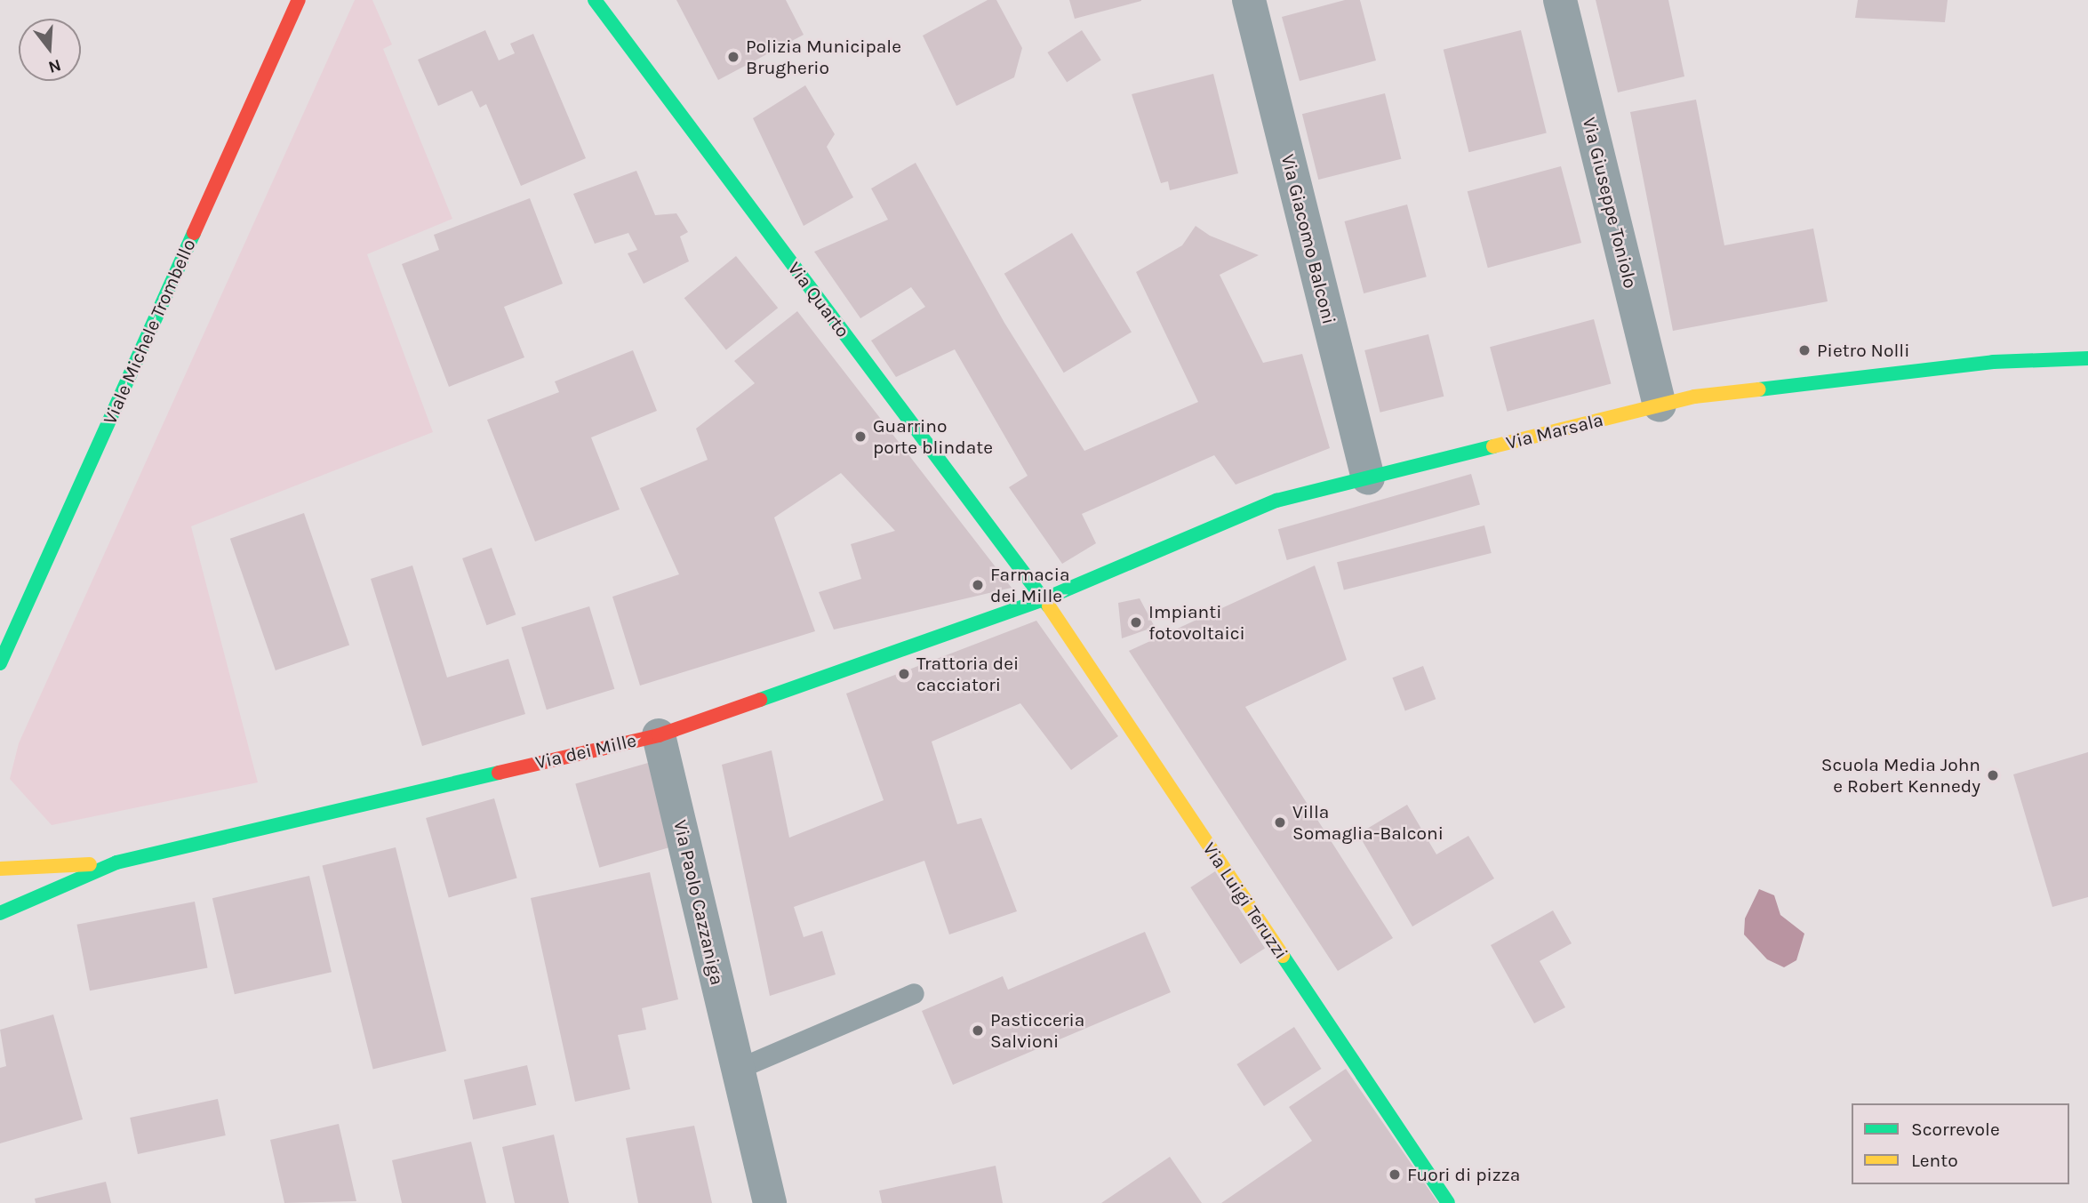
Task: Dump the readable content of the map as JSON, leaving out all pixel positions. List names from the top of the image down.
{
  "streets": {
    "main road": [
      "Via Quarto",
      "Viale Michele Trombello",
      "Via Marsala",
      "Via dei Mille",
      "Via Luigi Teruzzi"
    ],
    "street": ["Via Giuseppe Toniolo", "Via Giacomo Balconi", "Via Paolo Cazzaniga"]
  },
  "crossings": [
    ["Via Giuseppe Toniolo", "Via Marsala"],
    ["Via Giacomo Balconi", "Via Marsala"],
    ["Via Quarto", "Via Marsala"],
    ["Via Quarto", "Via dei Mille"],
    ["Via Quarto", "Via Luigi Teruzzi"],
    ["Via Marsala", "Via dei Mille"],
    ["Via Marsala", "Via Luigi Teruzzi"],
    ["Via dei Mille", "Via Luigi Teruzzi"],
    ["Via dei Mille", "Via Paolo Cazzaniga"]
  ],
  "places": [
    "Polizia Municipale Brugherio",
    "Pietro Nolli",
    "Guarrino porte blindate",
    "Farmacia dei Mille",
    "Impianti fotovoltaici",
    "Trattoria dei cacciatori",
    "Scuola Media John e Robert Kennedy",
    "Villa Somaglia-Balconi",
    "Pasticceria Salvioni",
    "Fuori di pizza"
  ],
  "legend": ["Scorrevole", "Lento"],
  "north": "bottom"
}
